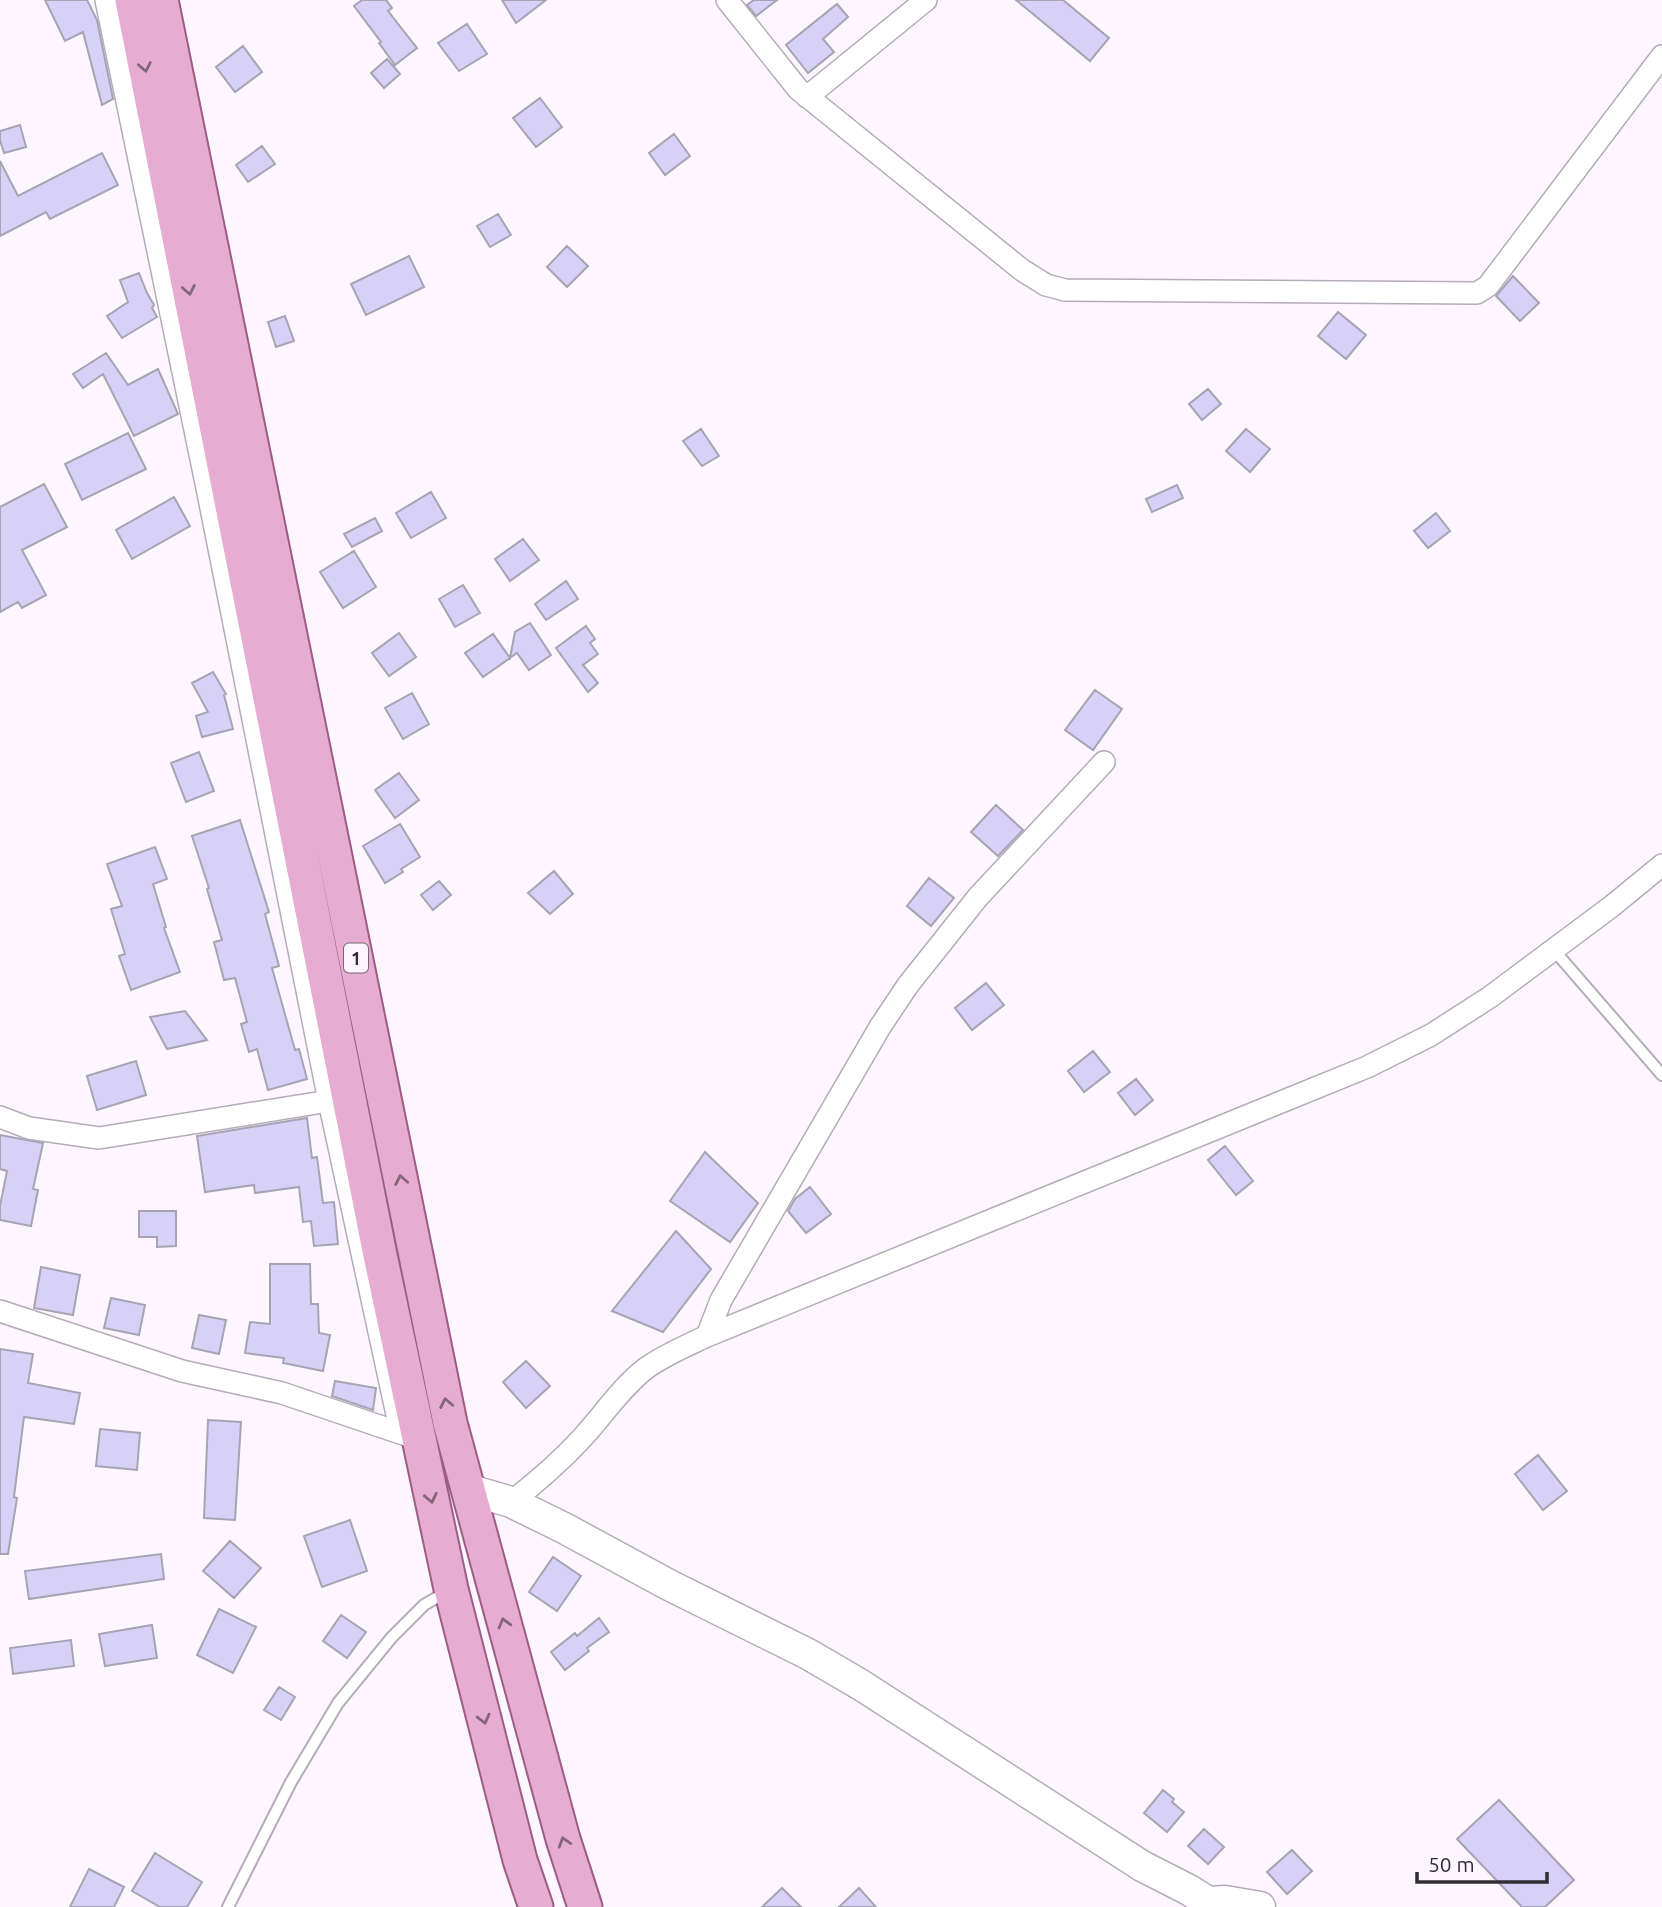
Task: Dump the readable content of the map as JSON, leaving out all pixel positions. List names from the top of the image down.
{
  "streets": {
    "main road": ["1"]
  },
  "scale_bar": "50 m"
}
